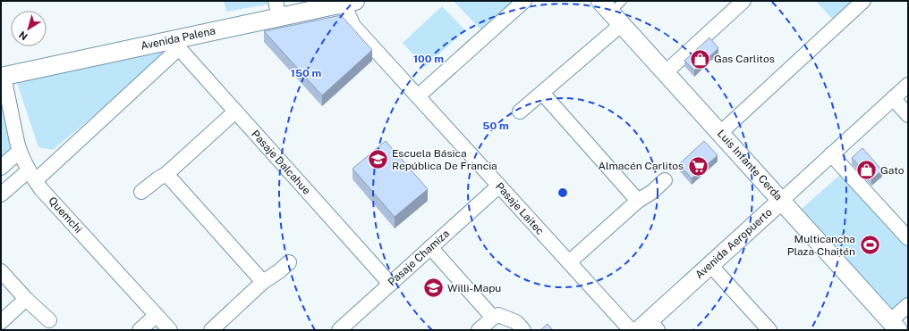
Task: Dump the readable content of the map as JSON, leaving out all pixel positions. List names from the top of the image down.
{
  "streets": {
    "street": [
      "Avenida Palena",
      "Pasaje Dalcahue",
      "Luis Infante Cerda",
      "Pasaje Laitec",
      "Quemchi",
      "Avenida Aeropuerto",
      "Pasaje Chamiza"
    ]
  },
  "crossings": [
    ["Avenida Palena", "Pasaje Dalcahue"],
    ["Avenida Palena", "Pasaje Laitec"],
    ["Avenida Palena", "Quemchi"],
    ["Pasaje Dalcahue", "Pasaje Chamiza"],
    ["Luis Infante Cerda", "Avenida Aeropuerto"],
    ["Pasaje Laitec", "Pasaje Chamiza"]
  ],
  "places": {
    "shop": ["Gas Carlitos", "Gato"],
    "school or university": ["Escuela Básica República De Francia", "Willi-Mapu"],
    "supermarket": ["Almacén Carlitos"],
    "sports": ["Multicancha Plaza Chaitén"]
  },
  "north": "bottom left",
  "rings": ["100 m", "150 m", "50 m"]
}
